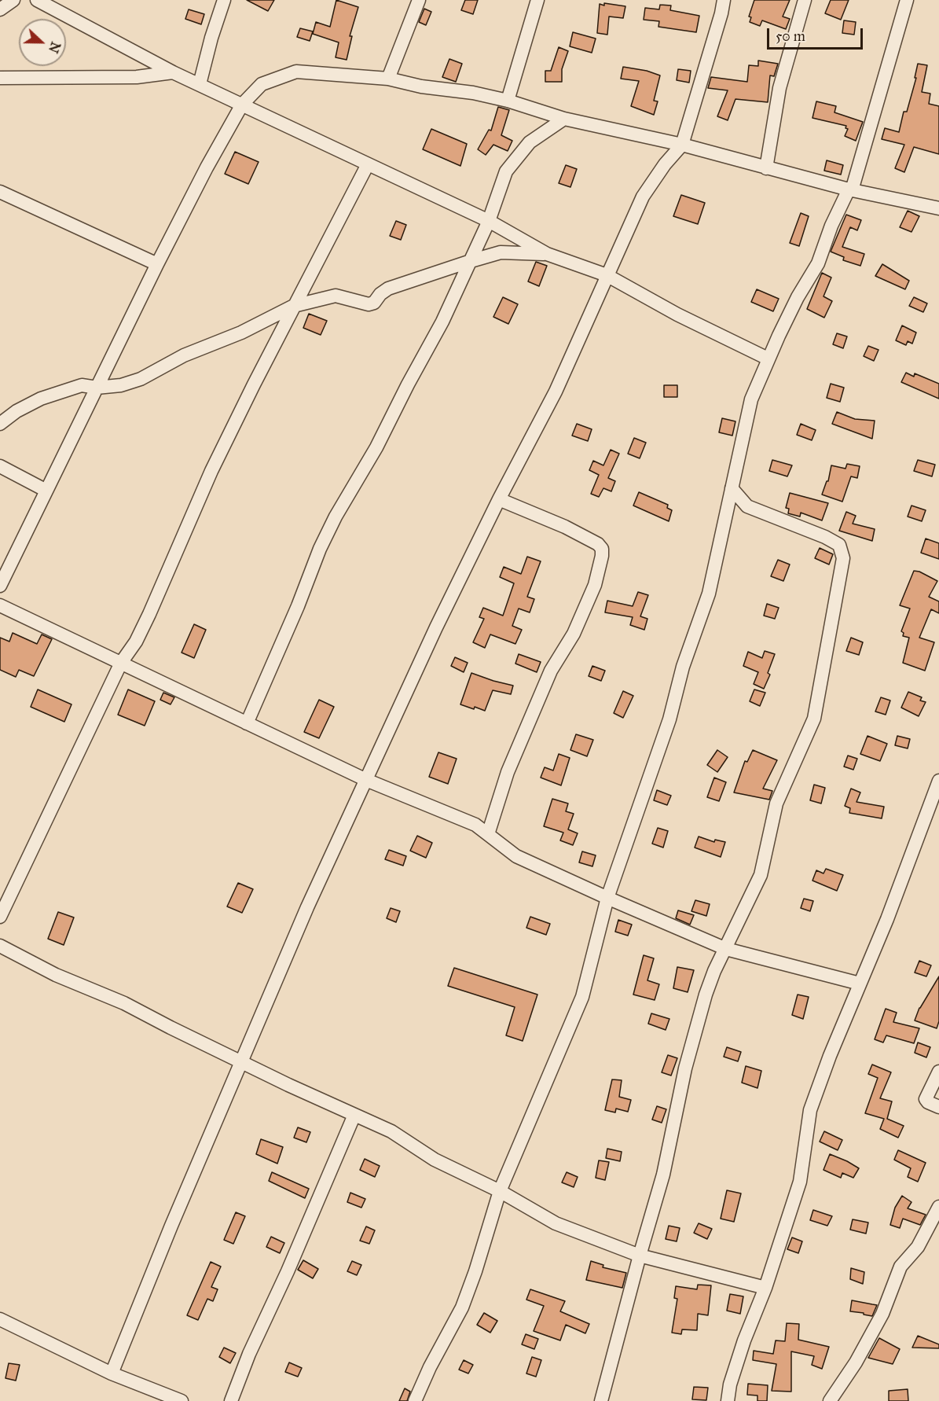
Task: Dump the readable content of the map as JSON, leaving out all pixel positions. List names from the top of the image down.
{
  "scale_bar": "50 m",
  "north": "right"
}
